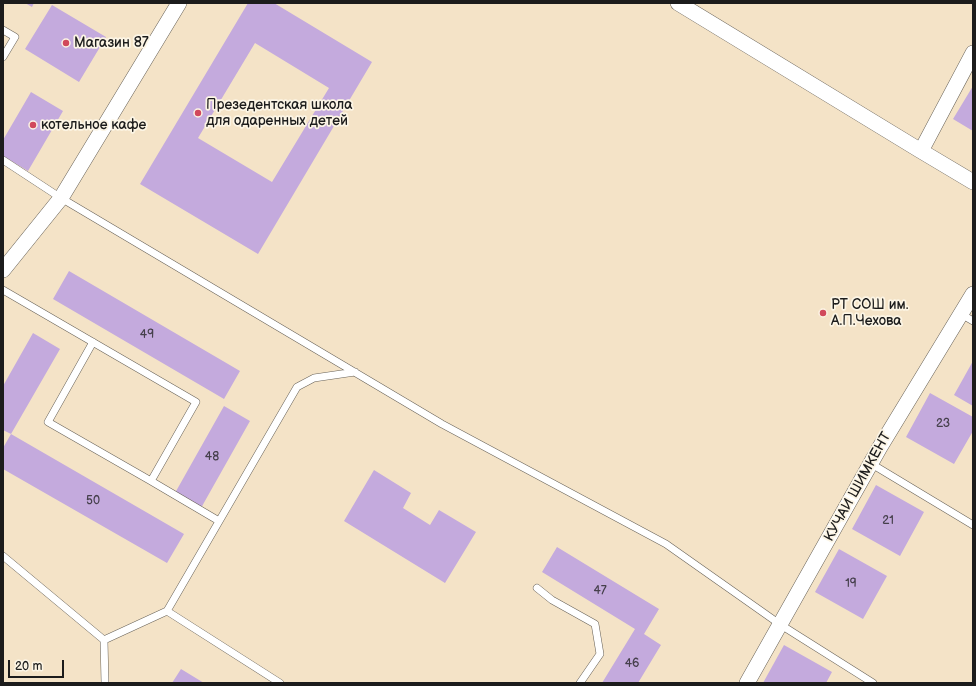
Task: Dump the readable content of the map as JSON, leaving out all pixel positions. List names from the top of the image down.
{
  "streets": {
    "street": ["КУЧАИ ШИМКЕНТ"]
  },
  "places": [
    "Магазин 87",
    "Презедентская школа для одаренных детей",
    "котельное кафе",
    "РТ СОШ им. А.П.Чехова"
  ],
  "house_numbers": [
    "49",
    "23",
    "48",
    "50",
    "21",
    "19",
    "47",
    "46"
  ],
  "scale_bar": "20 m"
}
